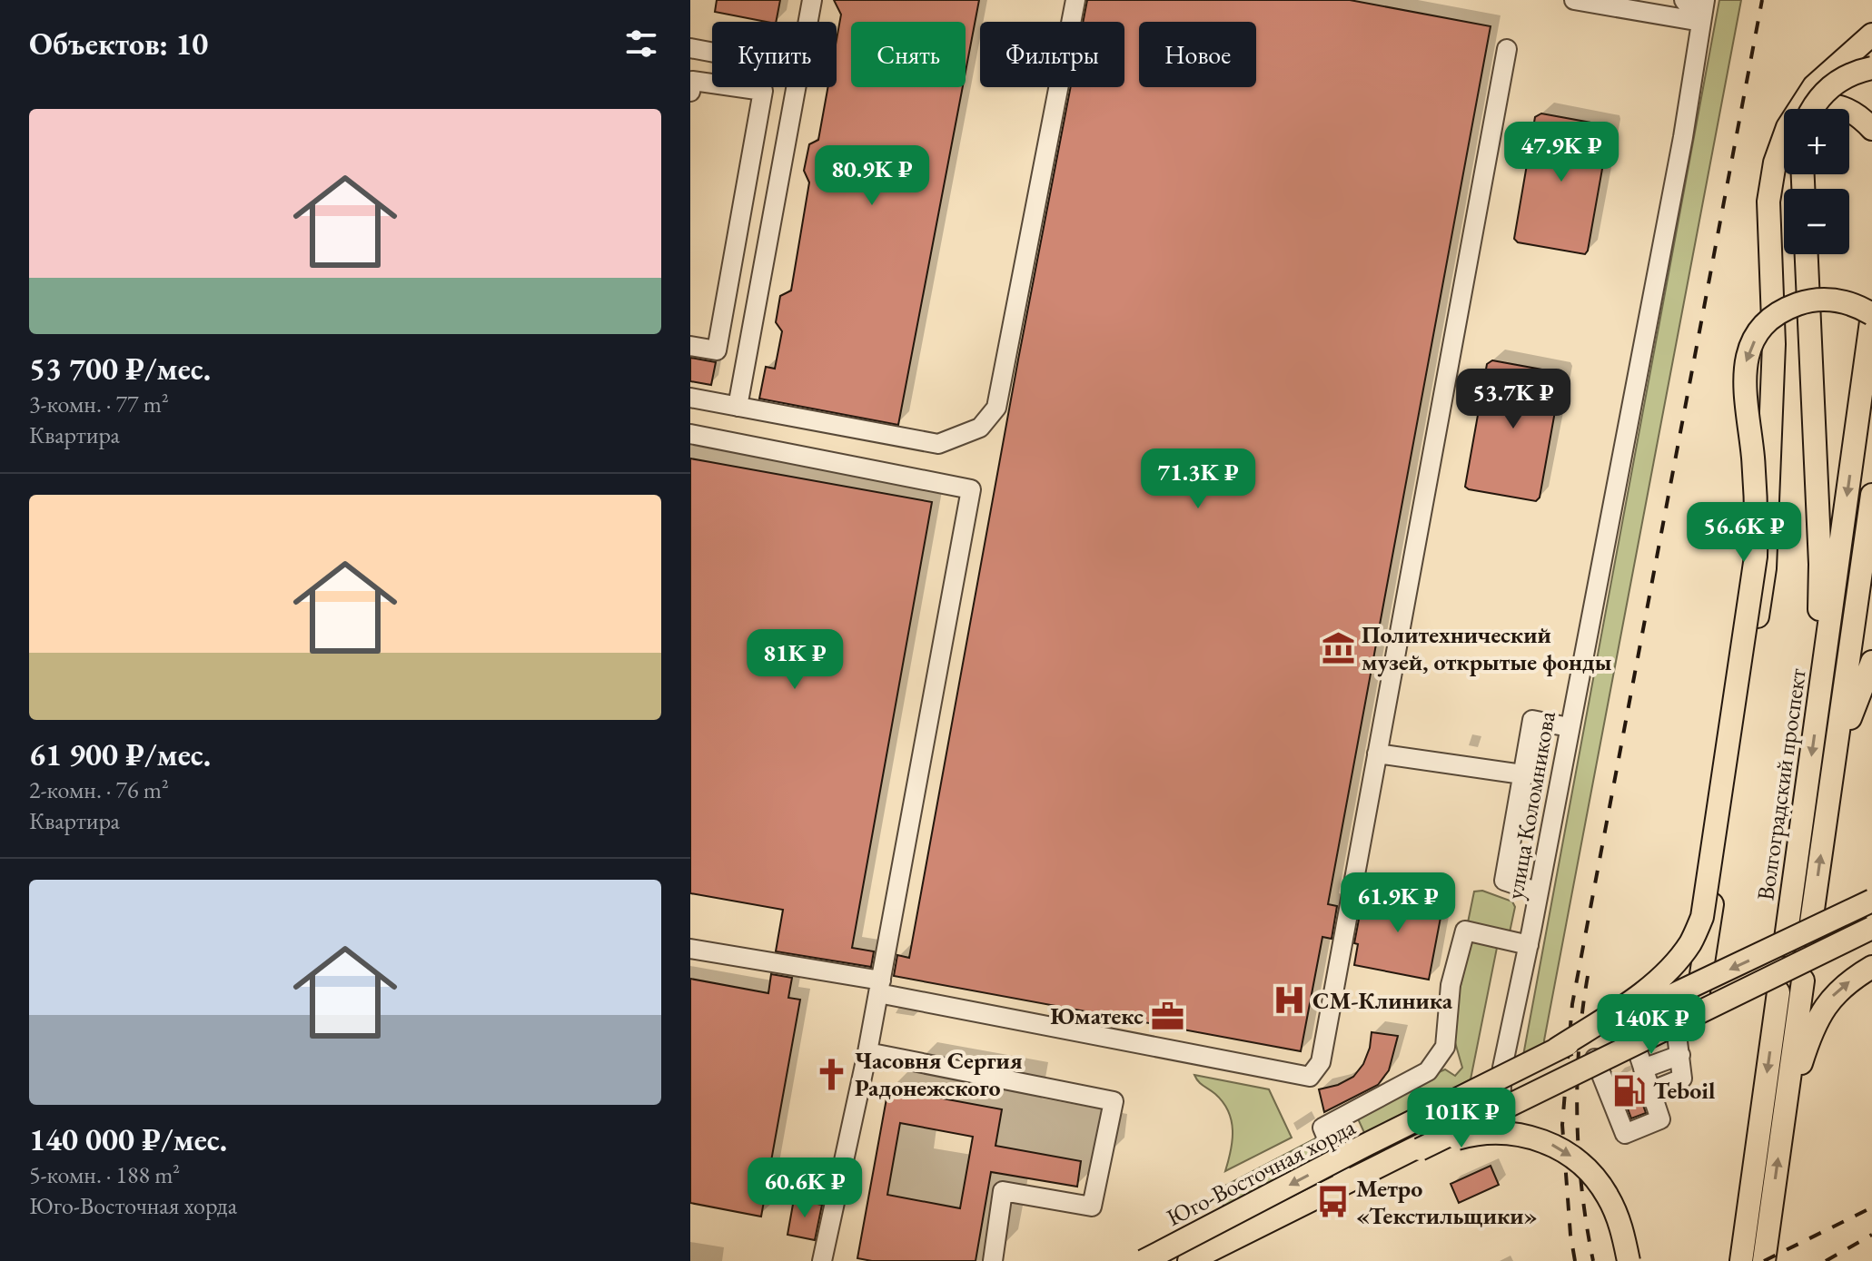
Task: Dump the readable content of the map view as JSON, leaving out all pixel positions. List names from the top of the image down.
{
  "streets": {
    "main road": ["Волгоградский проспект", "Юго-Восточная хорда"],
    "street": ["улица Коломникова"]
  },
  "places": {
    "museum": ["Политехнический музей, открытые фонды"],
    "hospital": ["СМ-Клиника"],
    "office": ["Юматекс"],
    "church": ["Часовня Сергия Радонежского"],
    "fuel station": ["Teboil"],
    "bus stop": ["Метро «Текстильщики»"]
  },
  "page": {
    "heading": "Объектов: 10",
    "chip": [
      "Купить",
      "Снять",
      "Фильтры",
      "Новое"
    ],
    "list": [
      {
        "name": "53 700 ₽/мес.",
        "note": "3-комн. · 77 m² · Квартира"
      },
      {
        "name": "61 900 ₽/мес.",
        "note": "2-комн. · 76 m² · Квартира"
      },
      {
        "name": "140 000 ₽/мес.",
        "note": "5-комн. · 188 m² · Юго-Восточная хорда"
      }
    ],
    "map_buttons": ["+", "−"],
    "price": [
      "47.9K ₽",
      "80.9K ₽",
      "53.7K ₽",
      "71.3K ₽",
      "56.6K ₽",
      "81K ₽",
      "61.9K ₽",
      "140K ₽",
      "101K ₽",
      "60.6K ₽"
    ]
  }
}
